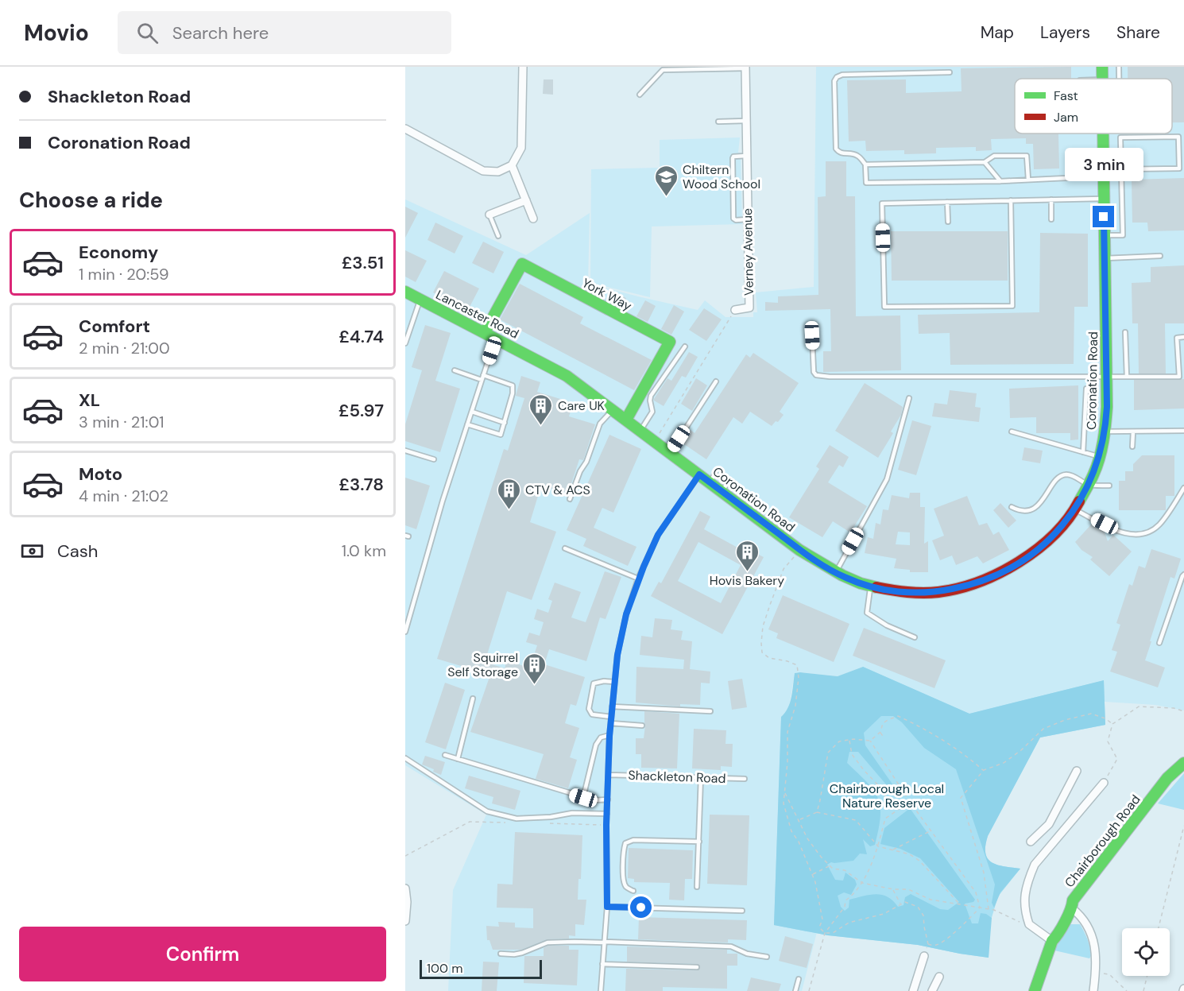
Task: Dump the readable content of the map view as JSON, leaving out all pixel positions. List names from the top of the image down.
{
  "streets": {
    "street": [
      "Verney Avenue",
      "York Way",
      "Lancaster Road",
      "Coronation Road",
      "Chairborough Road"
    ],
    "lane": ["Shackleton Road"]
  },
  "crossings": [
    ["York Way", "Lancaster Road"],
    ["York Way", "Coronation Road"],
    ["Lancaster Road", "Coronation Road"]
  ],
  "parks": ["Chairborough Local Nature Reserve"],
  "places": {
    "school or university": ["Chiltern Wood School"],
    "building": [
      "Care UK",
      "CTV & ACS",
      "Hovis Bakery",
      "Squirrel Self Storage"
    ]
  },
  "legend": ["Fast", "Jam"],
  "scale_bar": "100 m",
  "page": {
    "header": "Movio",
    "search": "Search here",
    "nav": ["Map", "Layers", "Share"],
    "banner": ["Shackleton Road", "Coronation Road"],
    "bubble": "3 min",
    "heading": "Choose a ride",
    "list": [
      {
        "name": "Economy",
        "note": "1 min · 20:59",
        "value": "£3.51"
      },
      {
        "name": "Comfort",
        "note": "2 min · 21:00",
        "value": "£4.74"
      },
      {
        "name": "XL",
        "note": "3 min · 21:01",
        "value": "£5.97"
      },
      {
        "name": "Moto",
        "note": "4 min · 21:02",
        "value": "£3.78"
      }
    ],
    "pay": ["Cash", "1.0 km"],
    "buttons": "Confirm",
    "scale": "100 m"
  }
}
